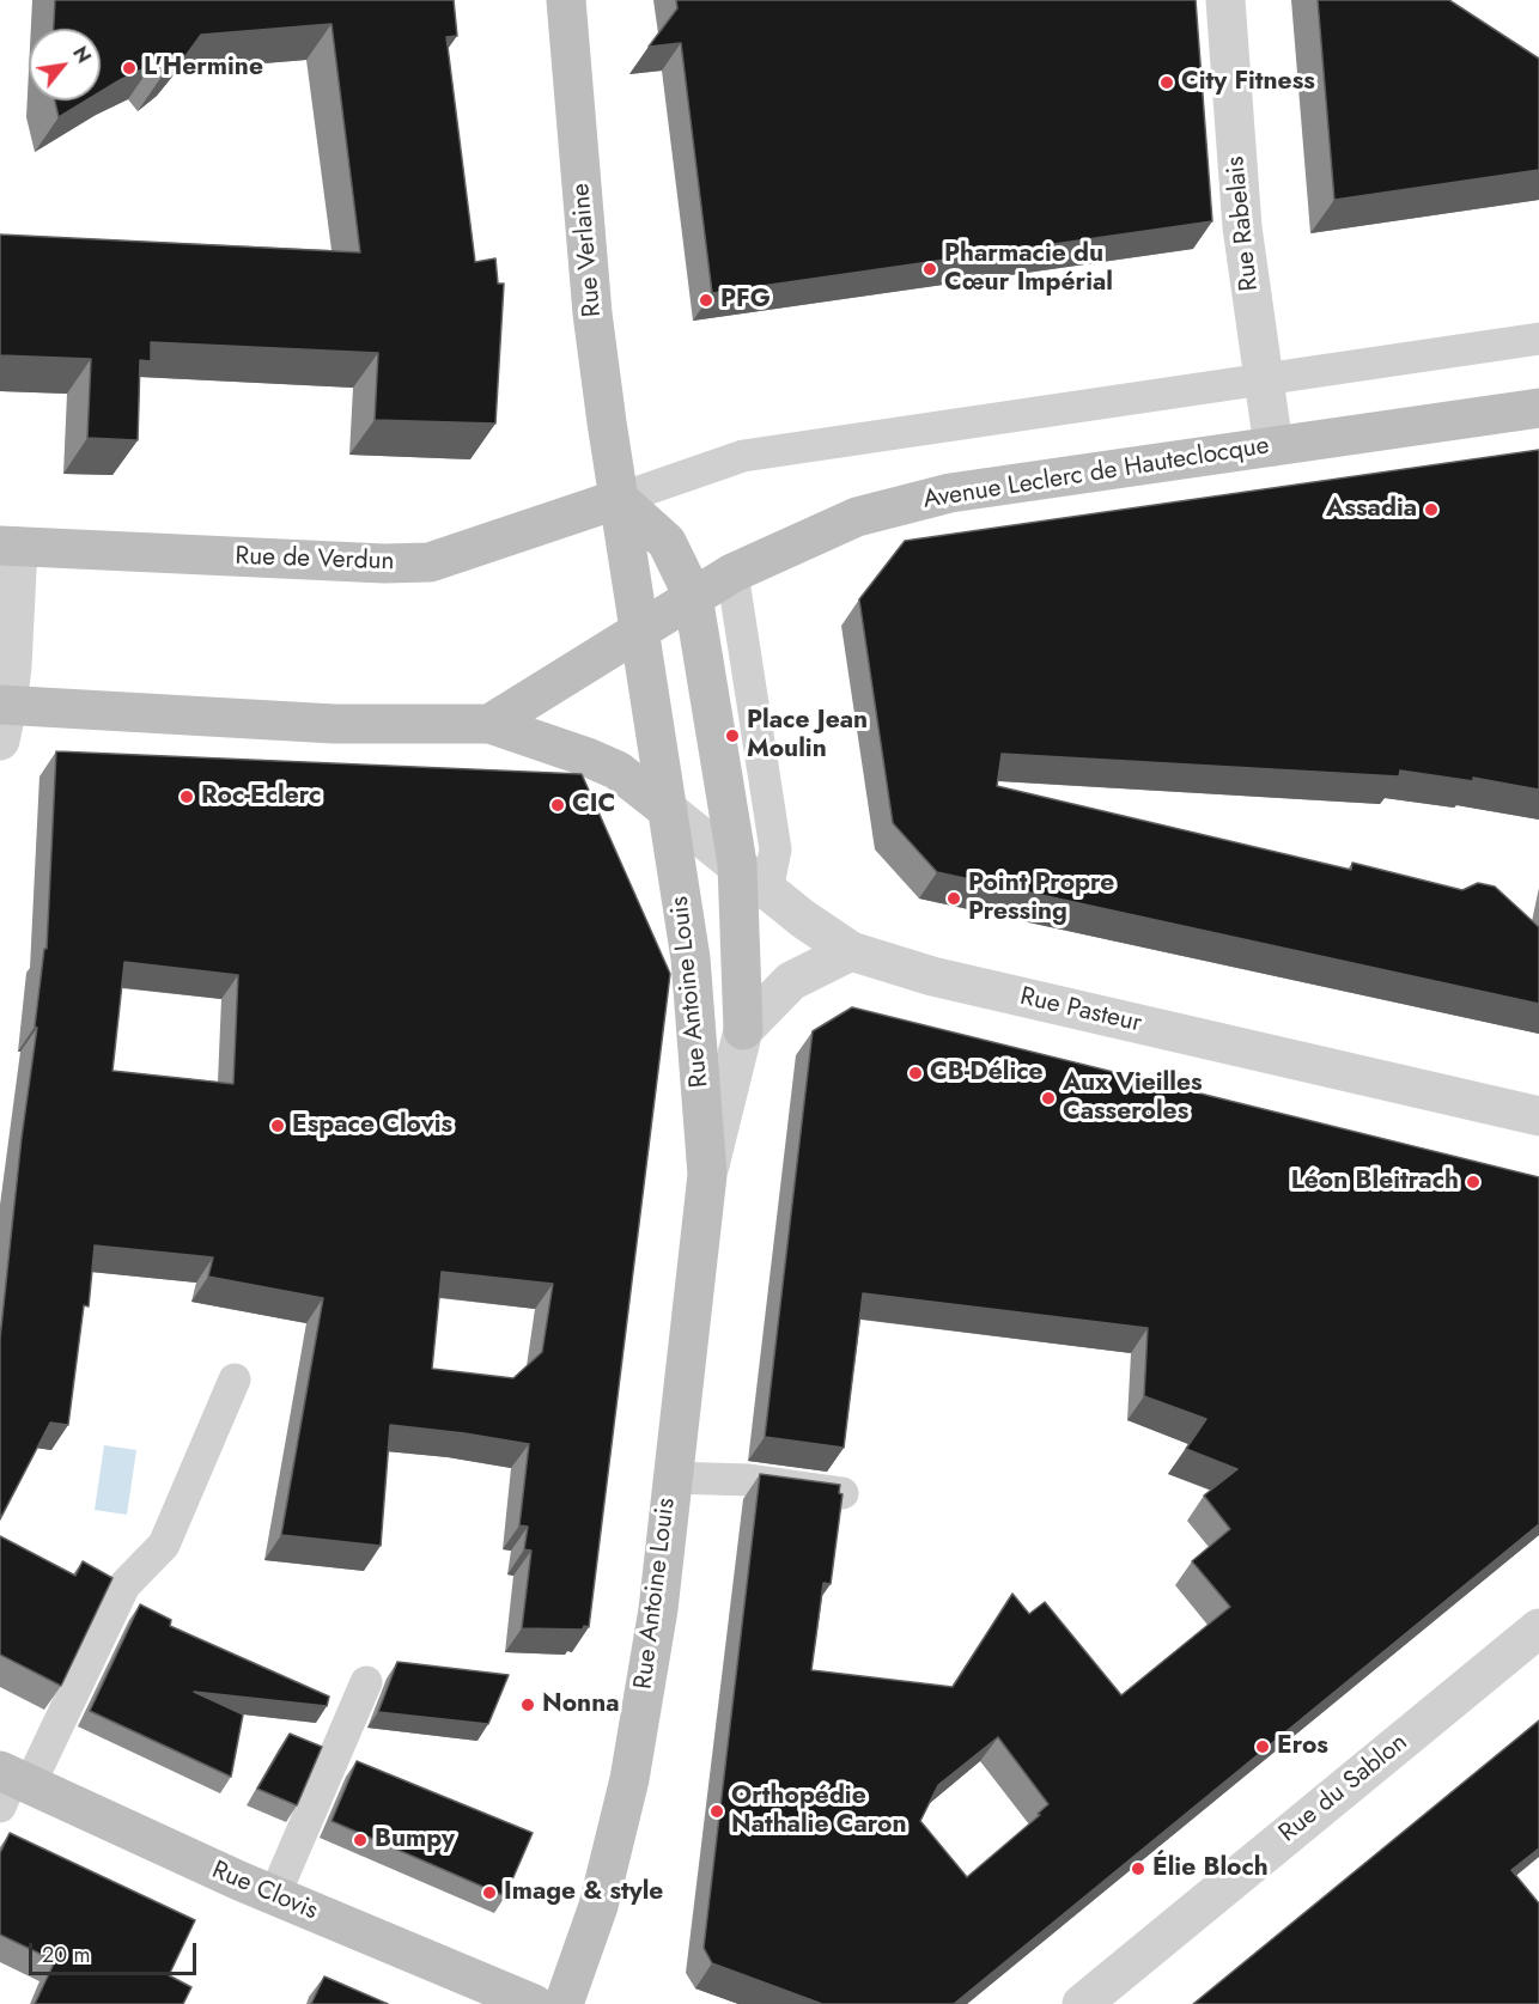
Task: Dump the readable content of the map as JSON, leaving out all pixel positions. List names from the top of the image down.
{
  "streets": {
    "main road": [
      "Rue Verlaine",
      "Avenue Leclerc de Hauteclocque",
      "Rue de Verdun",
      "Rue Antoine Louis",
      "Rue Clovis"
    ],
    "street": ["Rue Rabelais", "Rue Pasteur", "Rue du Sablon"]
  },
  "crossings": [
    ["Rue Rabelais", "Avenue Leclerc de Hauteclocque"],
    ["Rue Verlaine", "Rue de Verdun"],
    ["Rue Antoine Louis", "Rue Pasteur"]
  ],
  "places": [
    "L'Hermine",
    "City Fitness",
    "Pharmacie du Cœur Impérial",
    "PFG",
    "Assadia",
    "Place Jean Moulin",
    "Roc-Eclerc",
    "CIC",
    "Point Propre Pressing",
    "CB-Délice",
    "Aux Vieilles Casseroles",
    "Espace Clovis",
    "Léon Bleitrach",
    "Nonna",
    "Eros",
    "Orthopédie Nathalie Caron",
    "Bumpy",
    "Élie Bloch",
    "Image & style"
  ],
  "scale_bar": "20 m",
  "north": "top right"
}
